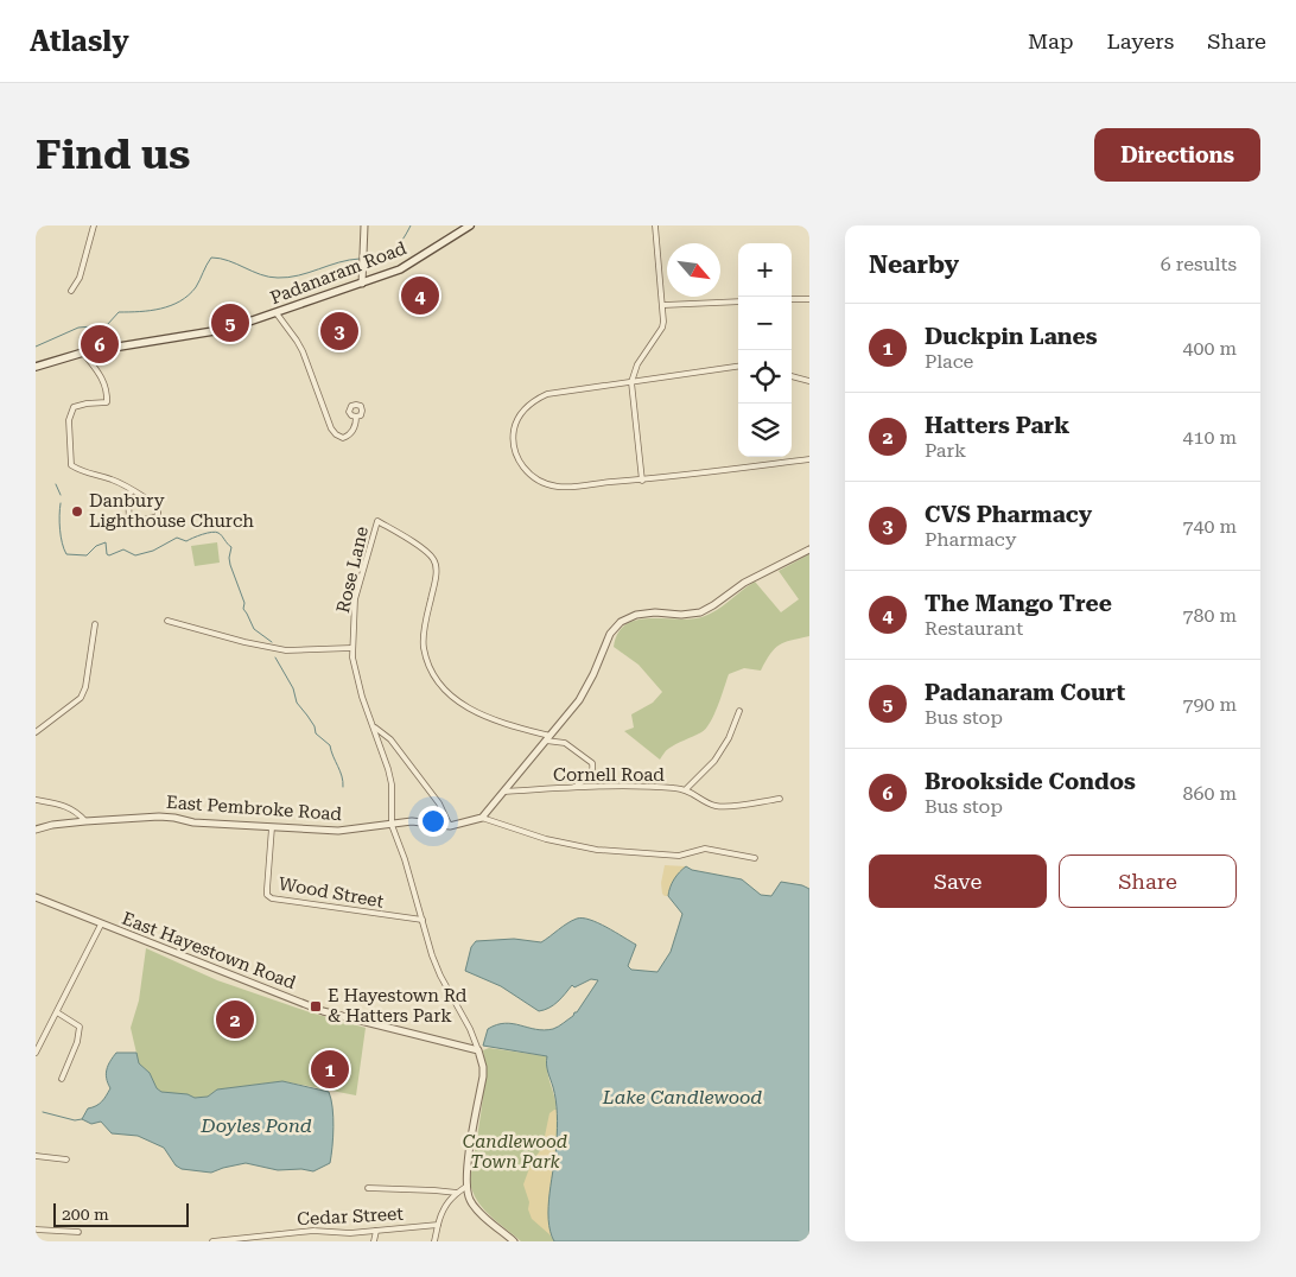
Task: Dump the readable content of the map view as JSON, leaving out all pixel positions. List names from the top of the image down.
{
  "streets": {
    "main road": ["Padanaram Road"],
    "street": [
      "Rose Lane",
      "Cornell Road",
      "East Pembroke Road",
      "Wood Street",
      "East Hayestown Road",
      "Cedar Street"
    ]
  },
  "crossings": [
    ["Rose Lane", "East Pembroke Road"],
    ["Rose Lane", "Wood Street"],
    ["Rose Lane", "East Hayestown Road"],
    ["East Pembroke Road", "Wood Street"]
  ],
  "water": ["Lake Candlewood", "Doyles Pond"],
  "parks": ["Candlewood Town Park"],
  "places": {
    "other": ["Danbury Lighthouse Church"],
    "transit": ["E Hayestown Rd & Hatters Park"]
  },
  "scale_bar": "200 m",
  "north": "bottom right",
  "page": {
    "header": "Atlasly",
    "nav": ["Map", "Layers", "Share"],
    "buttons": [
      "Directions",
      ["Save", "Share"]
    ],
    "title": "Find us",
    "heading": ["Nearby", "6 results"],
    "map_buttons": ["+", "−"],
    "pins": [
      "4",
      "5",
      "3",
      "6",
      "2",
      "1"
    ],
    "list": [
      {
        "mark": "1",
        "name": "Duckpin Lanes",
        "note": "Place",
        "value": "400 m"
      },
      {
        "mark": "2",
        "name": "Hatters Park",
        "note": "Park",
        "value": "410 m"
      },
      {
        "mark": "3",
        "name": "CVS Pharmacy",
        "note": "Pharmacy",
        "value": "740 m"
      },
      {
        "mark": "4",
        "name": "The Mango Tree",
        "note": "Restaurant",
        "value": "780 m"
      },
      {
        "mark": "5",
        "name": "Padanaram Court",
        "note": "Bus stop",
        "value": "790 m"
      },
      {
        "mark": "6",
        "name": "Brookside Condos",
        "note": "Bus stop",
        "value": "860 m"
      }
    ],
    "scale": "200 m"
  }
}
